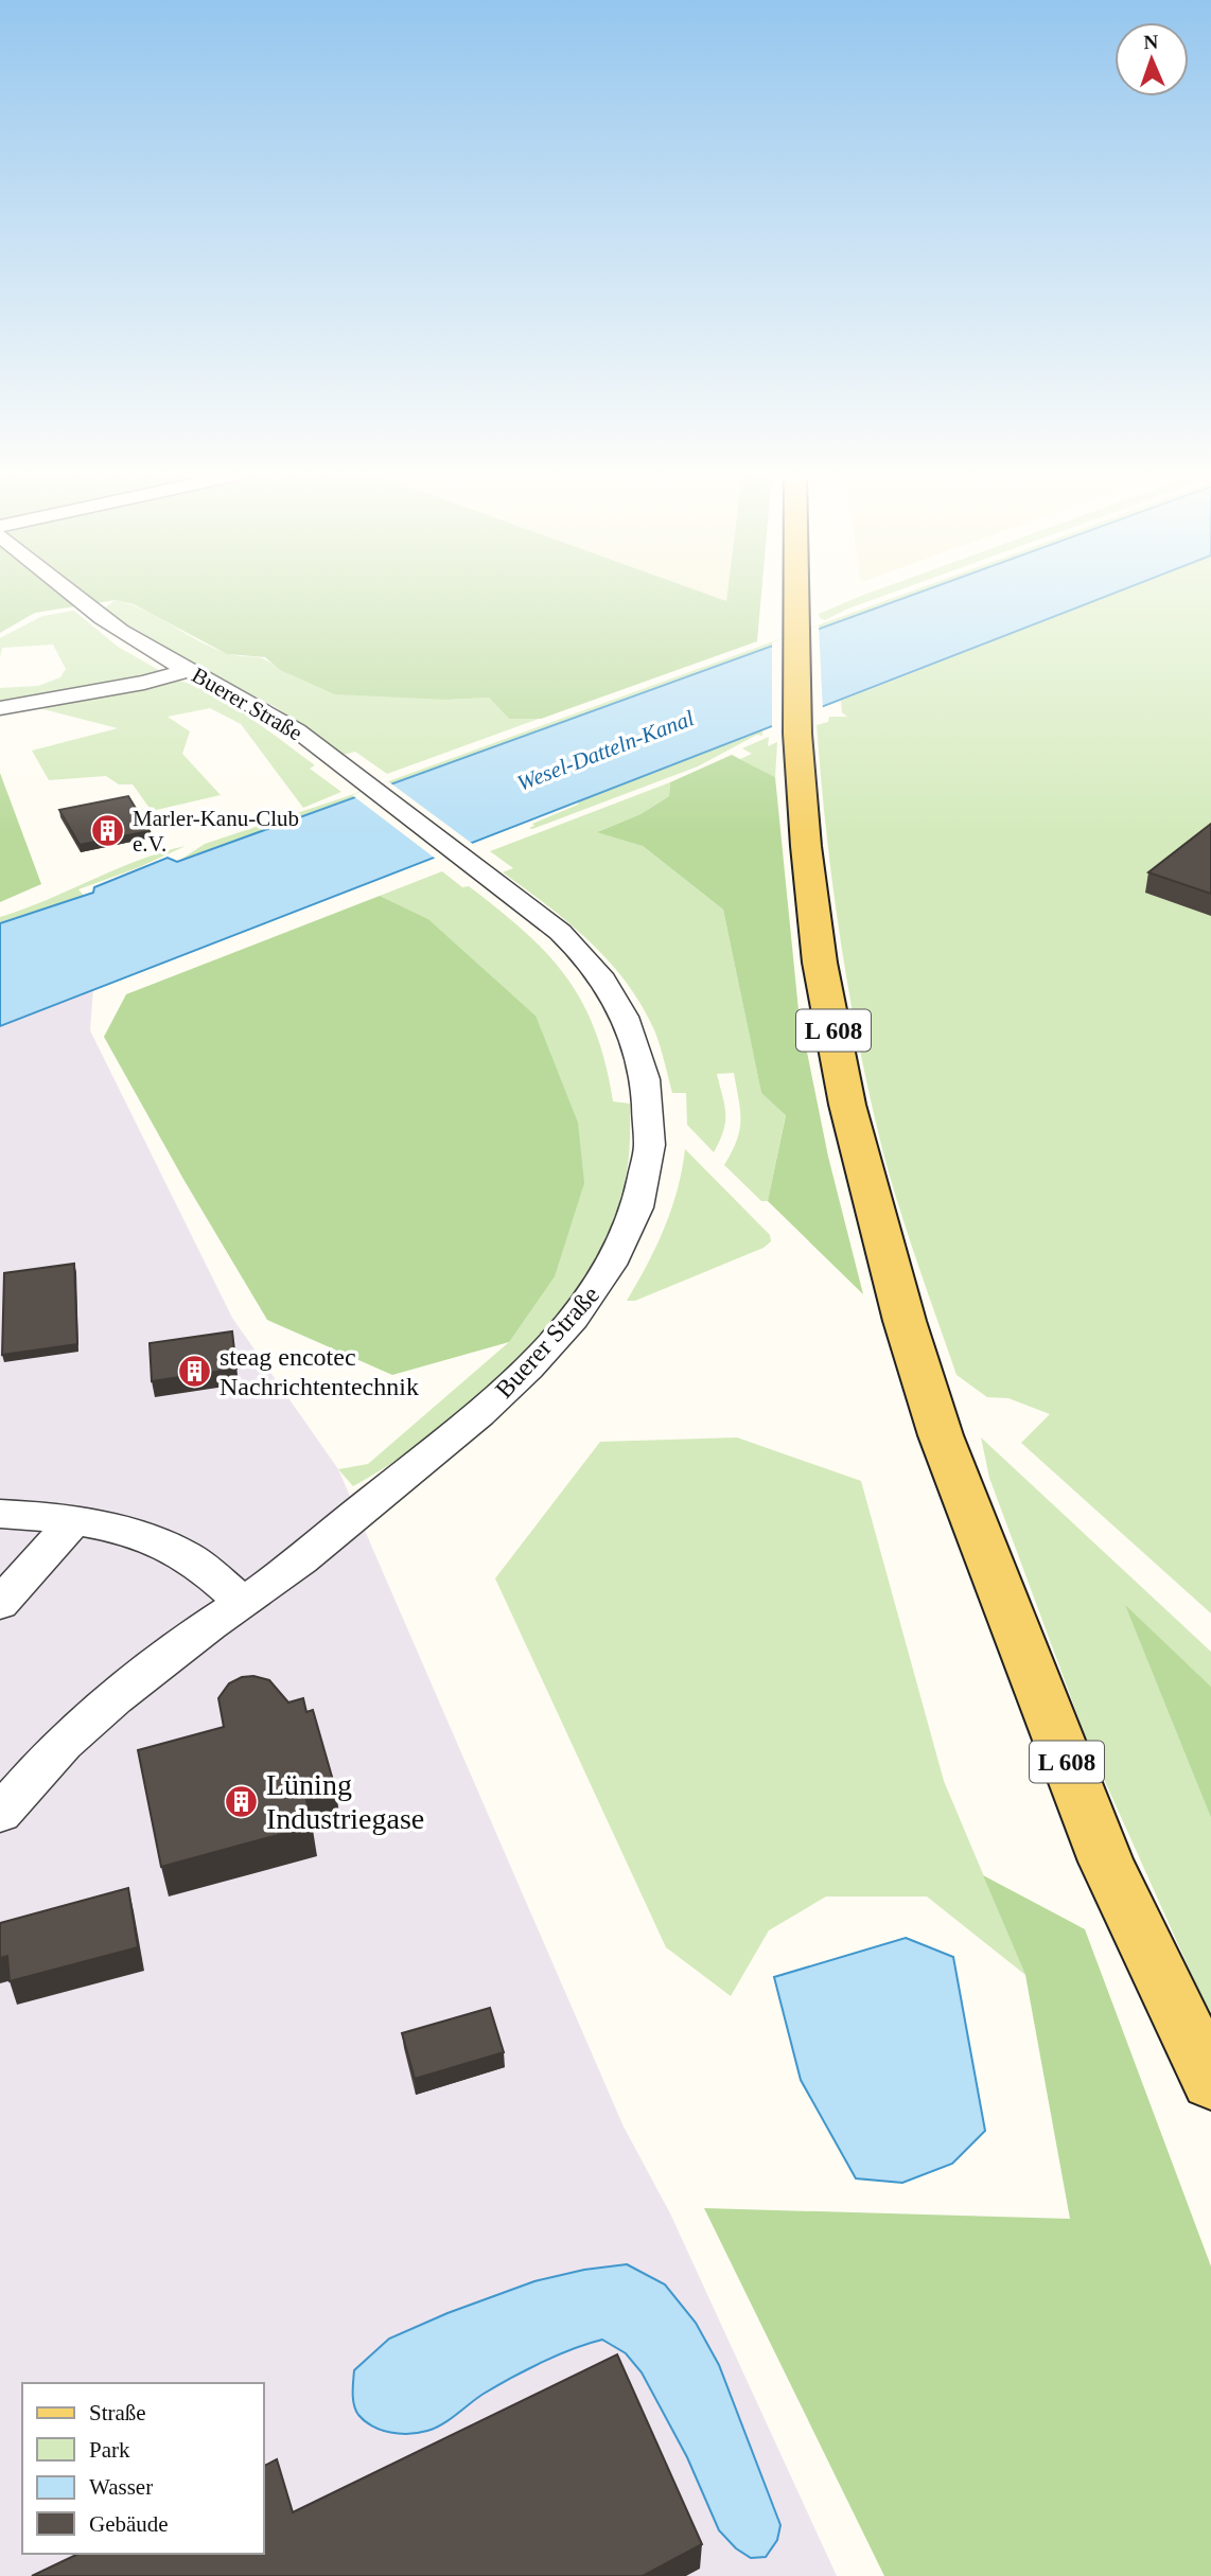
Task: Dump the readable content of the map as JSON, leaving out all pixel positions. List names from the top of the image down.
{
  "streets": {
    "main road": ["L 608"],
    "street": ["Buerer Straße"]
  },
  "water": ["Wesel-Datteln-Kanal"],
  "places": {
    "building": ["Marler-Kanu-Club e.V.", "steag encotec Nachrichtentechnik", "Lüning Industriegase"]
  },
  "legend": [
    "Straße",
    "Park",
    "Wasser",
    "Gebäude"
  ],
  "north": "top"
}
